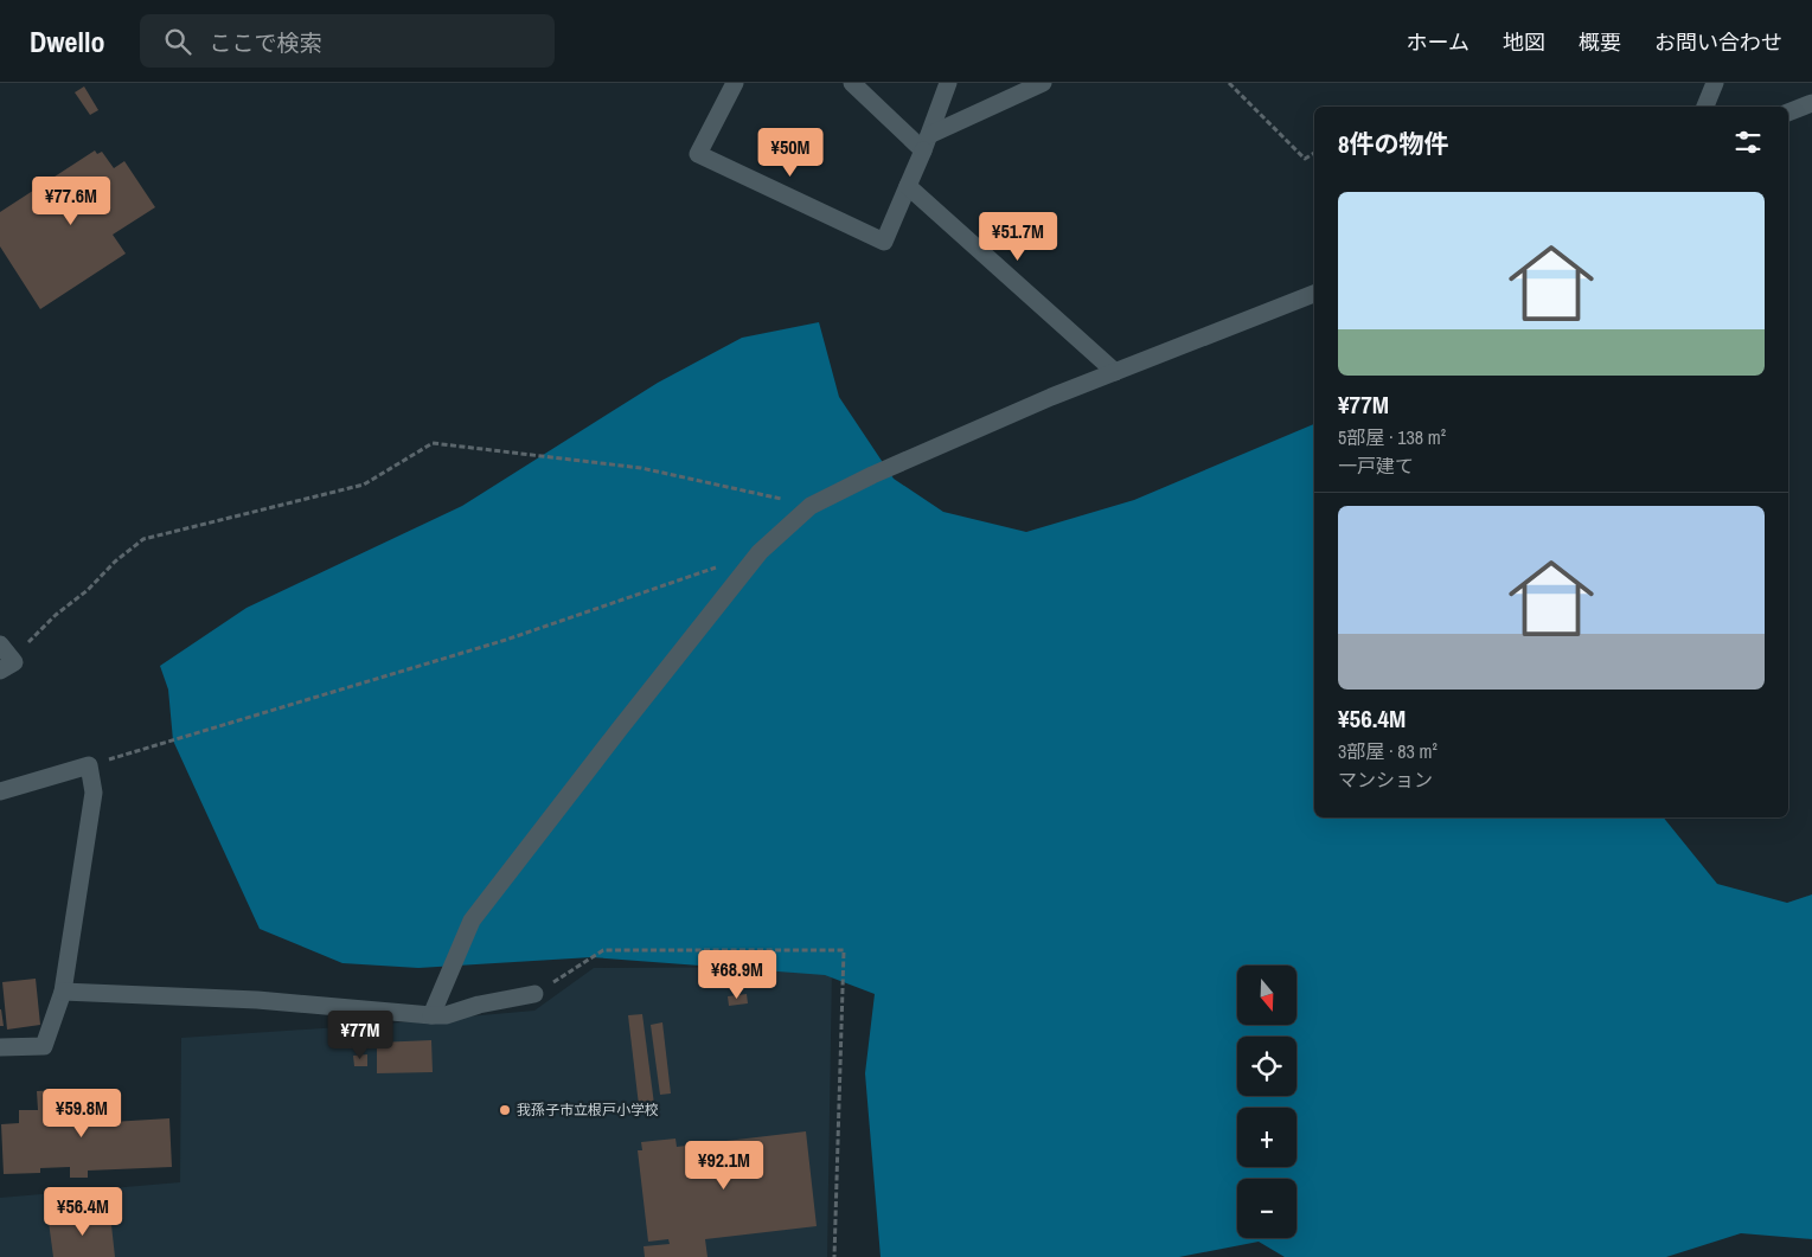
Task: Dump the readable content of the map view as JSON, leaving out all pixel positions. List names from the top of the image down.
{
  "places": ["我孫子市立根戸小学校"],
  "north": "bottom",
  "page": {
    "header": "Dwello",
    "search": "ここで検索",
    "nav": [
      "ホーム",
      "地図",
      "概要",
      "お問い合わせ"
    ],
    "heading": "8件の物件",
    "price": [
      "¥50M",
      "¥77.6M",
      "¥51.7M",
      "¥68.9M",
      "¥77M",
      "¥59.8M",
      "¥92.1M",
      "¥56.4M"
    ],
    "list": [
      {
        "name": "¥77M",
        "note": "5部屋 · 138 m² · 一戸建て"
      },
      {
        "name": "¥56.4M",
        "note": "3部屋 · 83 m² · マンション"
      }
    ],
    "map_buttons": ["+", "−"]
  }
}
